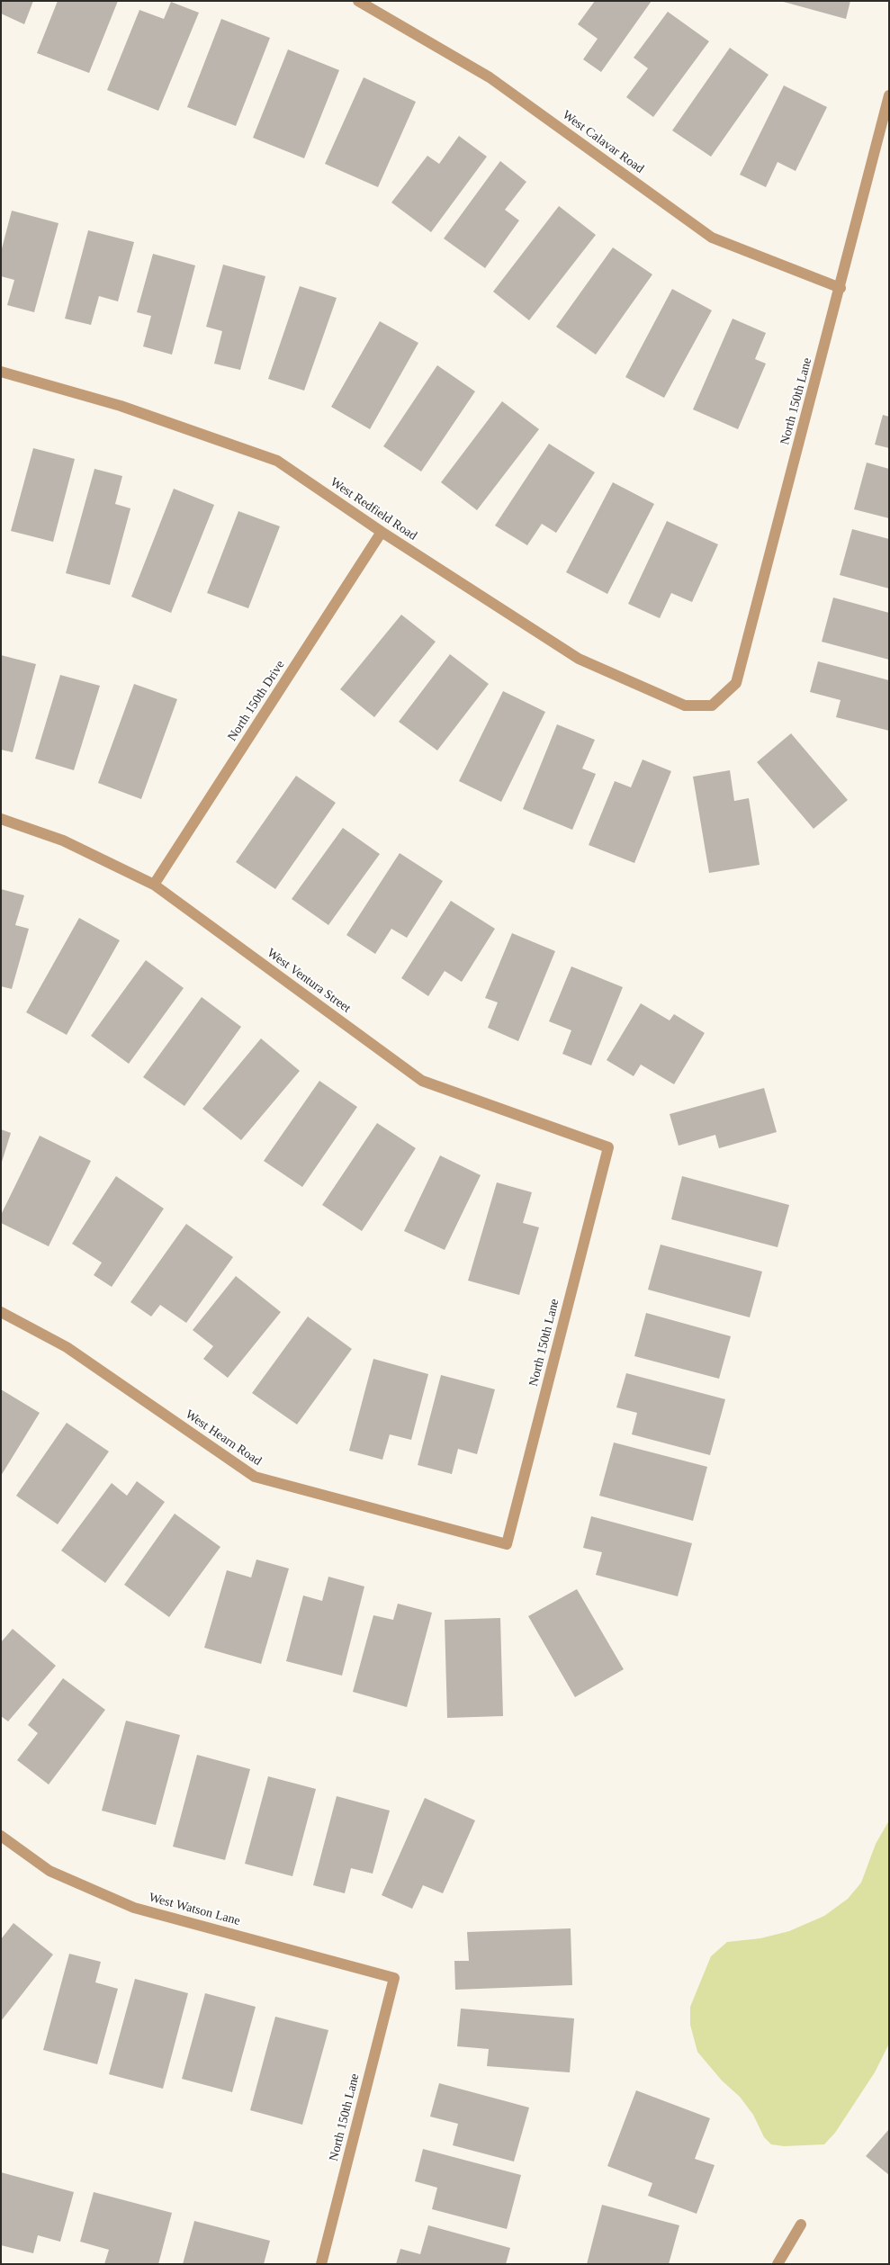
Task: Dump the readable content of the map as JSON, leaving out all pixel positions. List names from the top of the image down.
{
  "streets": {
    "street": [
      "West Calavar Road",
      "North 150th Lane",
      "West Redfield Road",
      "North 150th Drive",
      "West Ventura Street",
      "West Hearn Road",
      "West Watson Lane"
    ]
  },
  "crossings": [
    ["West Calavar Road", "North 150th Lane"],
    ["North 150th Lane", "West Redfield Road"],
    ["North 150th Lane", "West Ventura Street"],
    ["North 150th Lane", "West Hearn Road"],
    ["North 150th Lane", "West Watson Lane"],
    ["West Redfield Road", "North 150th Drive"],
    ["North 150th Drive", "West Ventura Street"]
  ]
}
